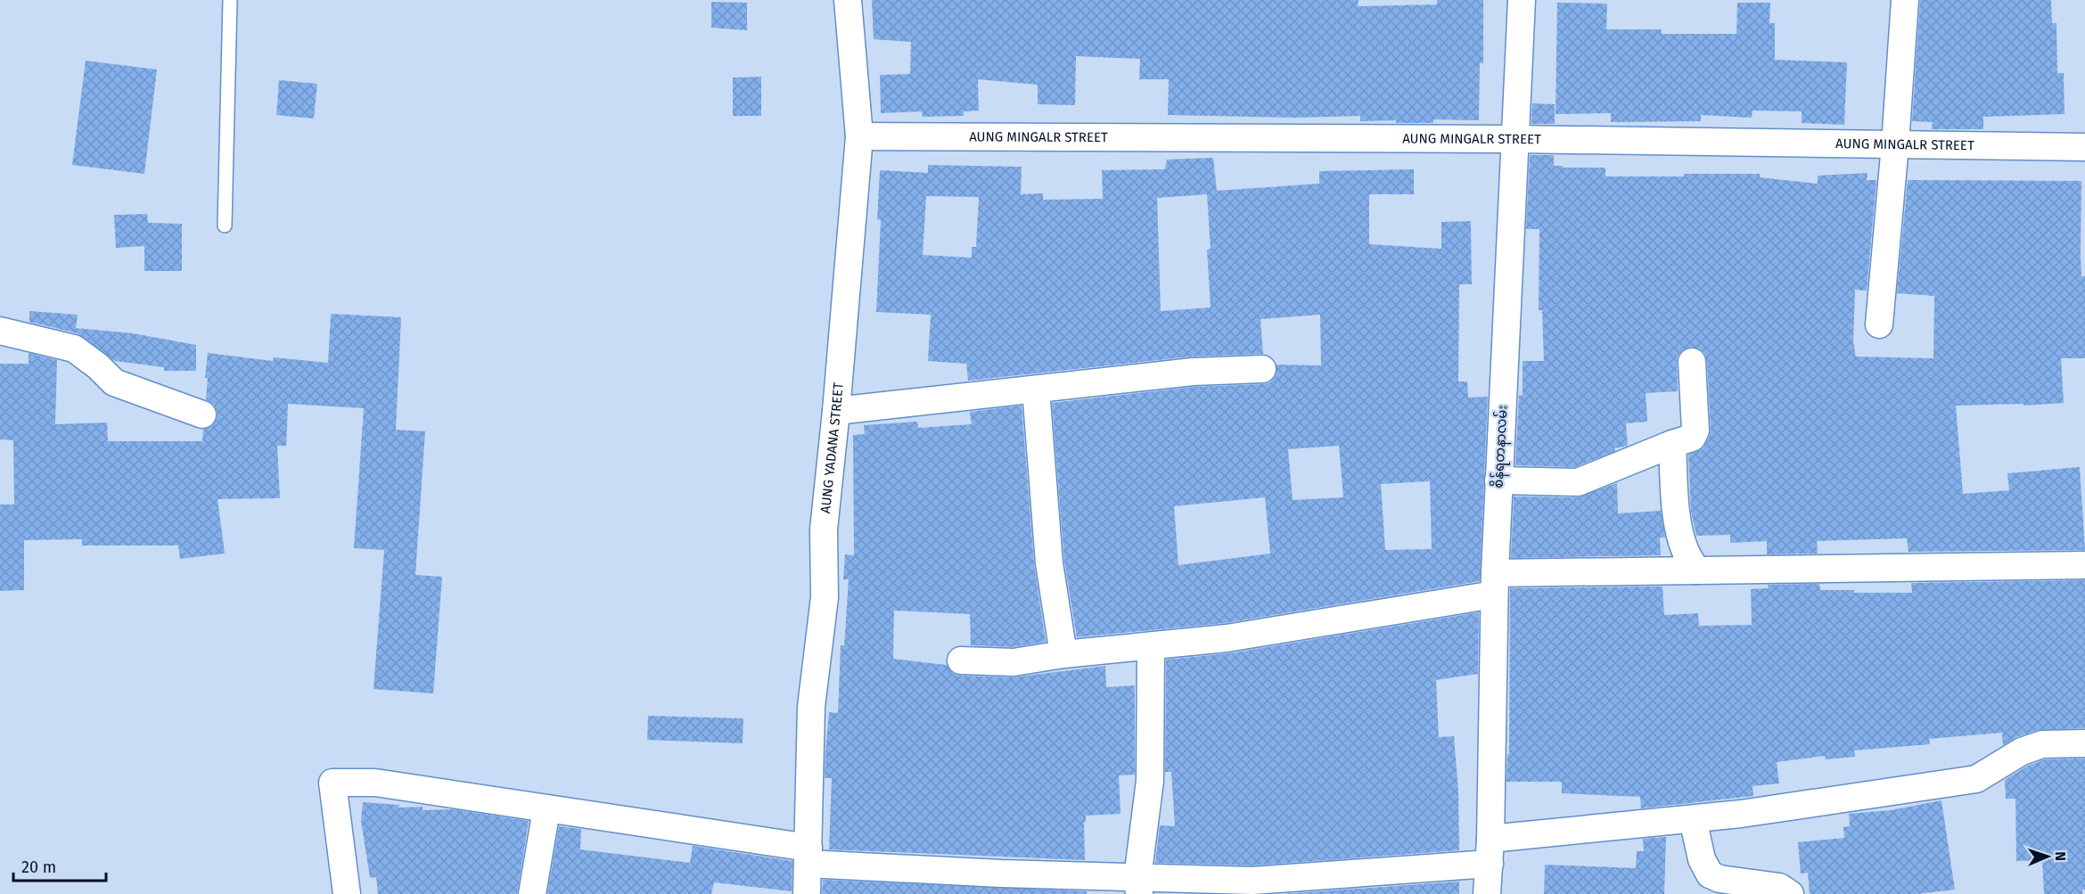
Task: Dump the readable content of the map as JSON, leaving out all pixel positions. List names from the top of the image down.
{
  "streets": {
    "street": ["AUNG MINGALR STREET", "AUNG YADANA STREET", "စိန်ရတနာလမ်း"]
  },
  "crossings": [
    ["AUNG MINGALR STREET", "AUNG YADANA STREET"],
    ["AUNG MINGALR STREET", "စိန်ရတနာလမ်း"]
  ],
  "scale_bar": "20 m",
  "north": "right"
}
